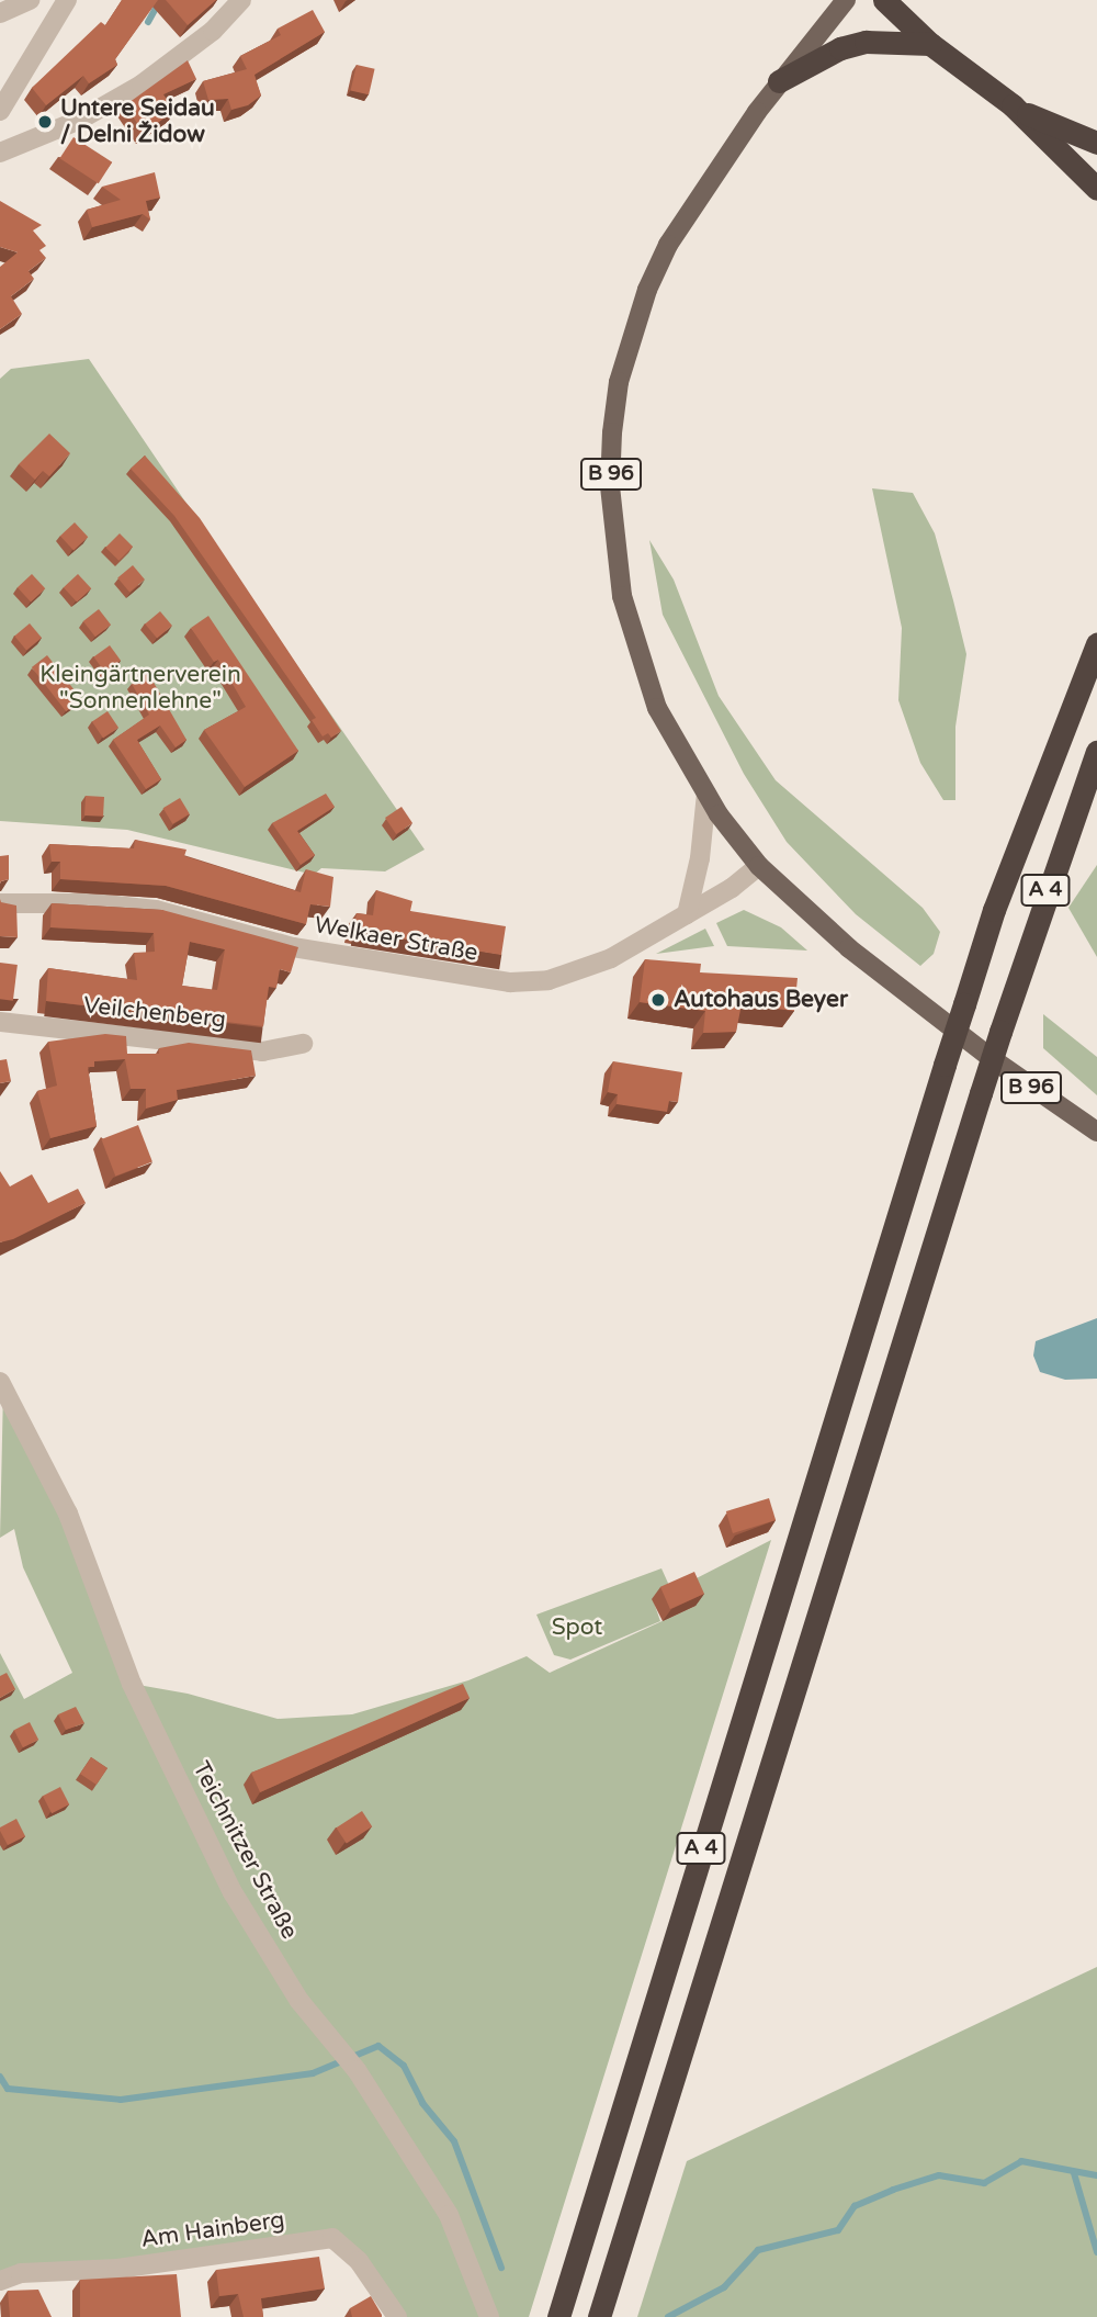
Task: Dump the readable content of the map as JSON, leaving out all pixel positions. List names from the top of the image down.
{
  "streets": {
    "highway": ["A 4"],
    "main road": ["B 96"],
    "street": [
      "Welkaer Straße",
      "Veilchenberg",
      "Teichnitzer Straße",
      "Am Hainberg"
    ]
  },
  "crossings": [
    ["B 96", "Welkaer Straße"]
  ],
  "parks": ["Kleingärtnerverein \"Sonnenlehne\"", "Spot"],
  "places": ["Untere Seidau / Delni Židow", "Autohaus Beyer"]
}
